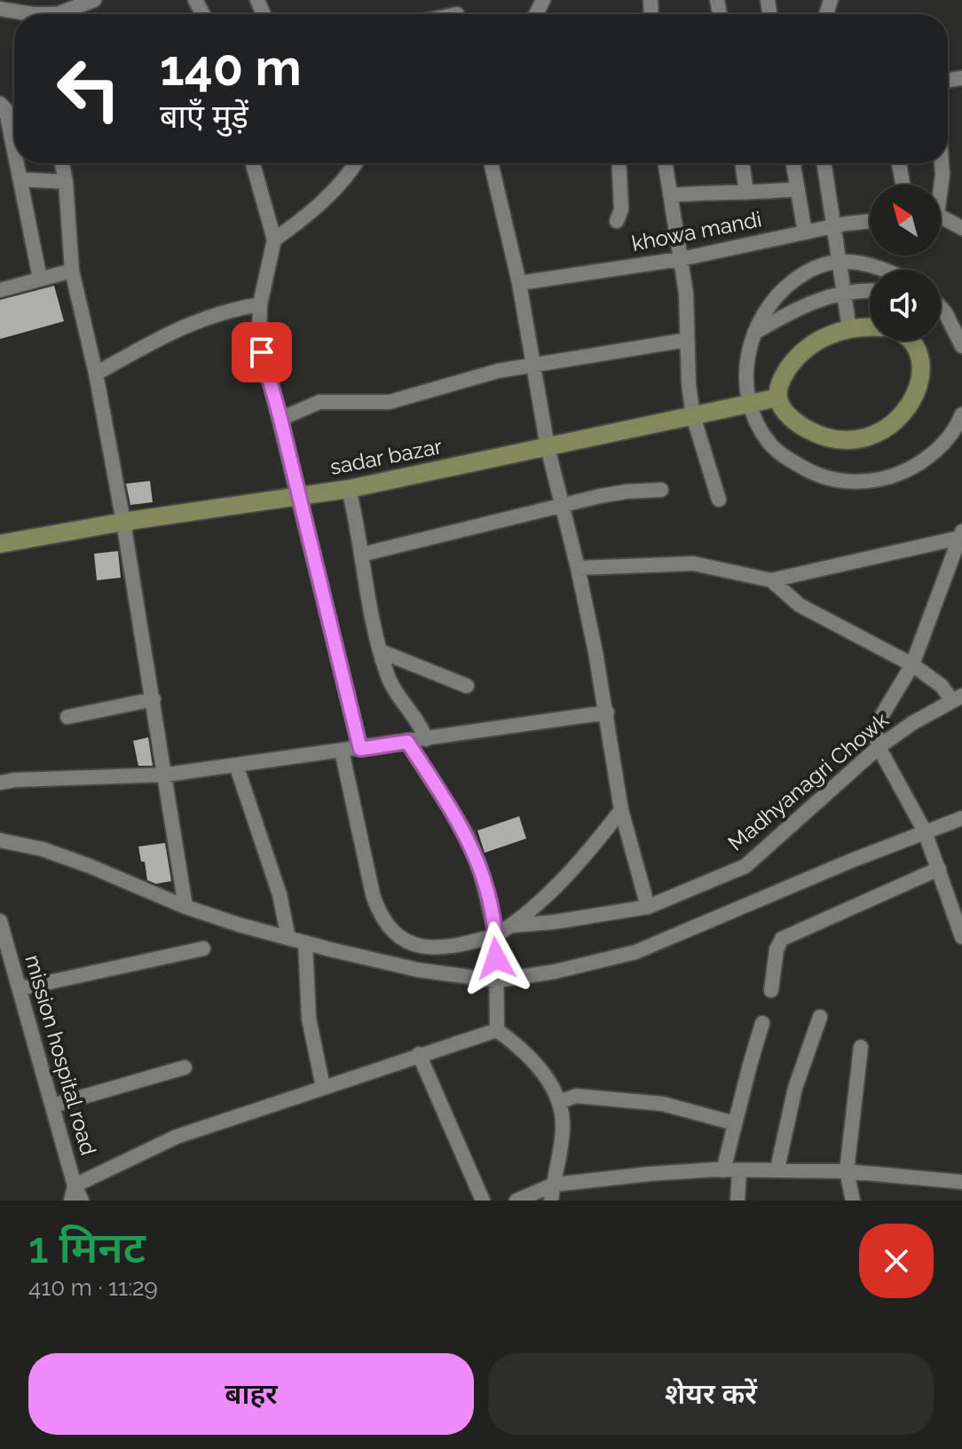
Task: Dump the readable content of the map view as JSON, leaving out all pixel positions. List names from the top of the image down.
{
  "streets": {
    "main road": ["sadar bazar"],
    "street": ["khowa mandi", "Madhyanagri Chowk", "mission hospital road"]
  },
  "north": "top left",
  "page": {
    "turn": ["140 m", "बाएँ मुड़ें"],
    "heading": ["1 मिनट", "410 m · 11:29"],
    "buttons": ["बाहर", "शेयर करें"]
  }
}
